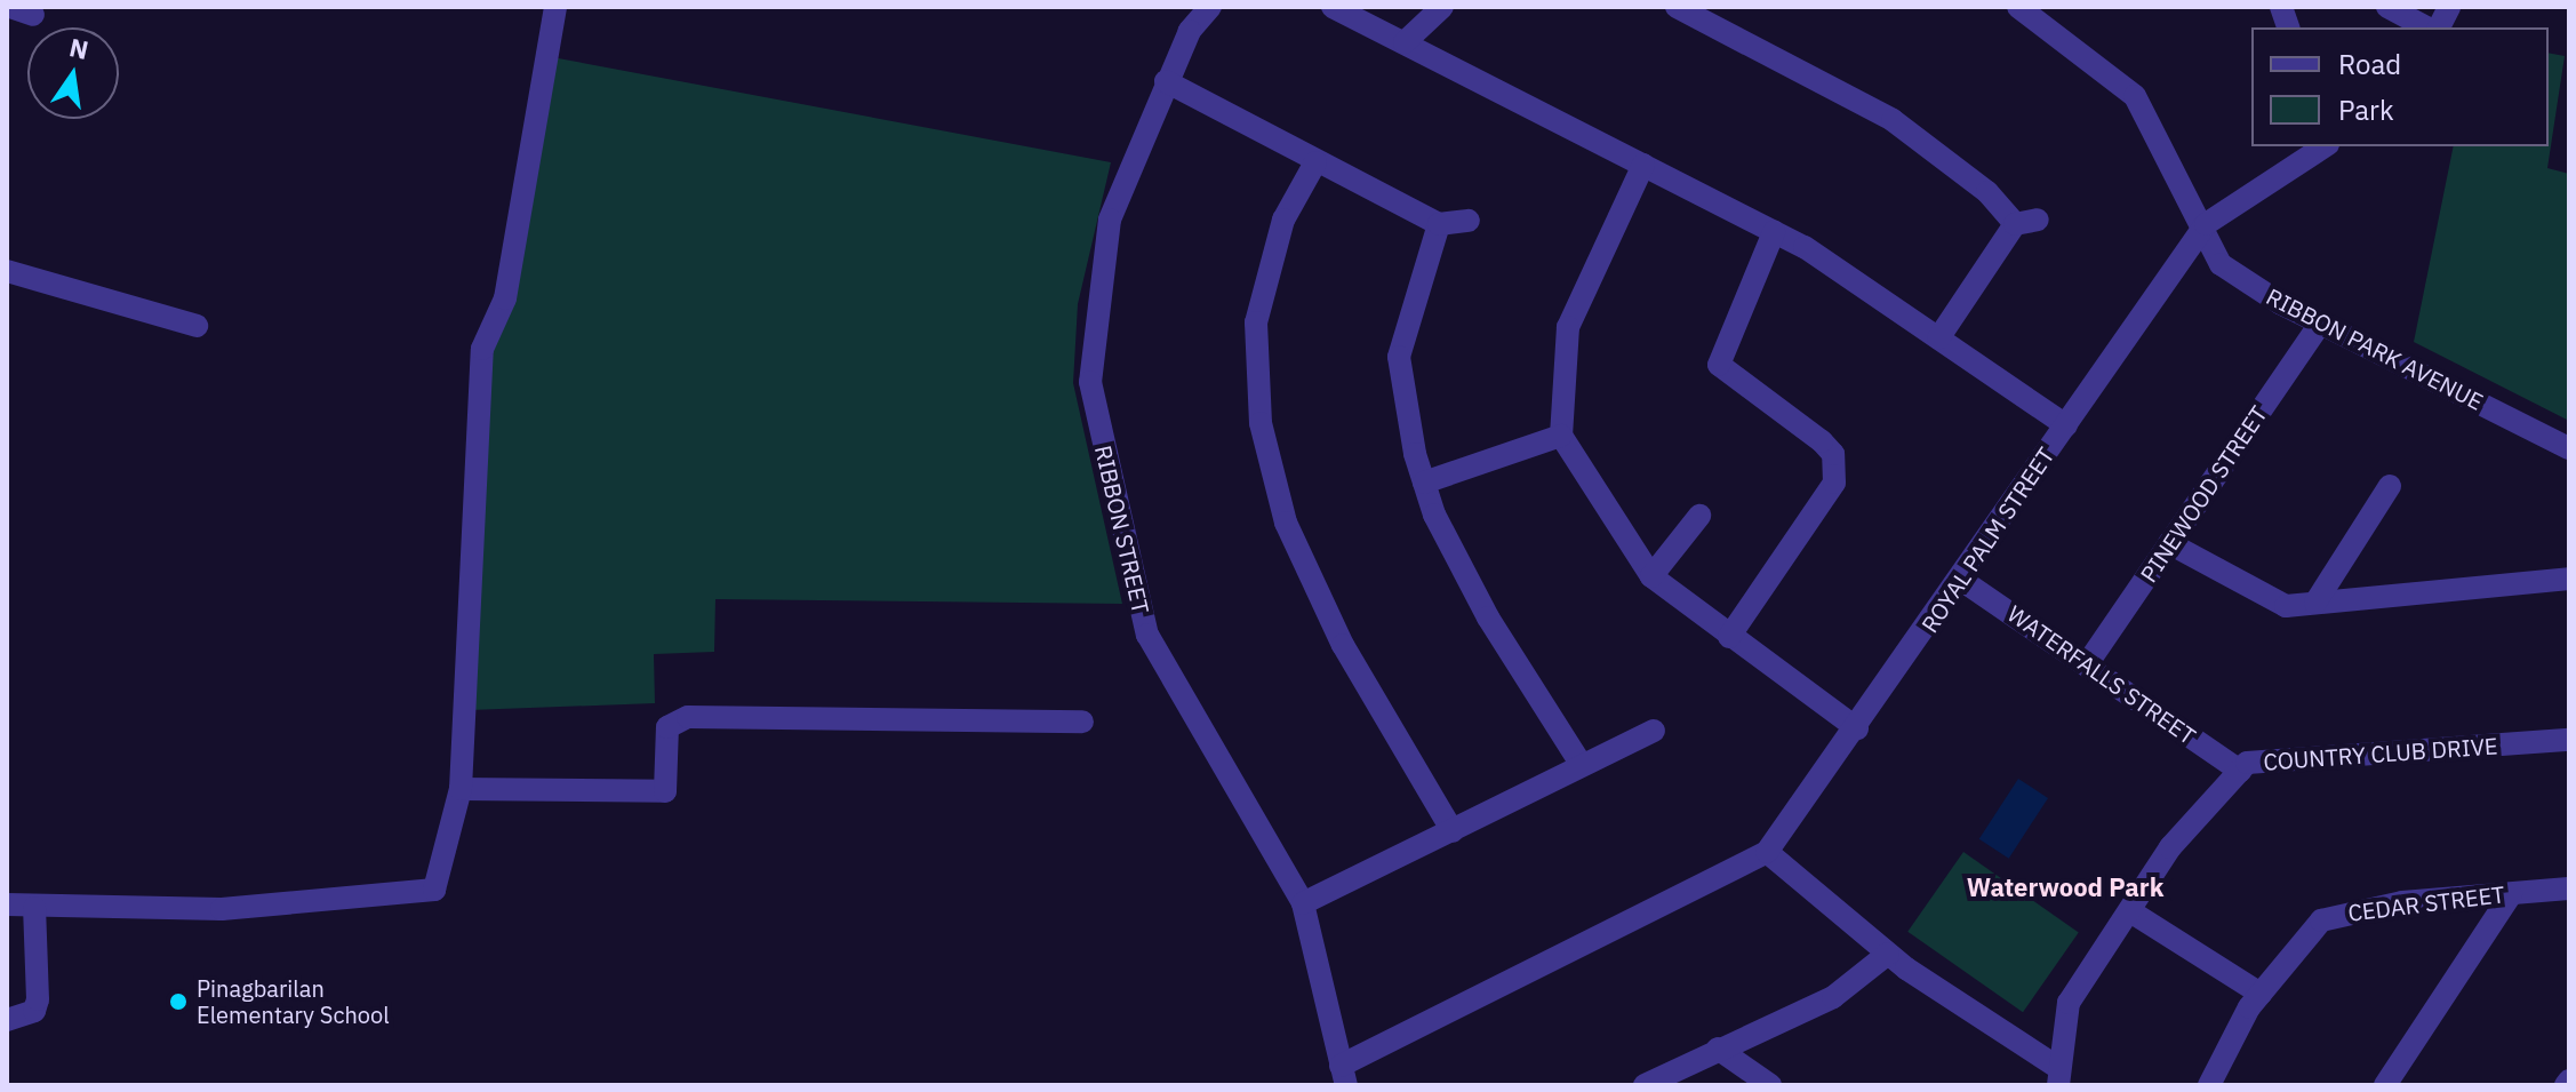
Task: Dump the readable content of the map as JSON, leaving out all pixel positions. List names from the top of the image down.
{
  "streets": {
    "street": [
      "RIBBON PARK AVENUE",
      "PINEWOOD STREET",
      "RIBBON STREET",
      "ROYAL PALM STREET",
      "WATERFALLS STREET",
      "COUNTRY CLUB DRIVE",
      "CEDAR STREET"
    ]
  },
  "crossings": [
    ["RIBBON PARK AVENUE", "PINEWOOD STREET"],
    ["RIBBON PARK AVENUE", "ROYAL PALM STREET"],
    ["PINEWOOD STREET", "WATERFALLS STREET"],
    ["ROYAL PALM STREET", "WATERFALLS STREET"],
    ["WATERFALLS STREET", "COUNTRY CLUB DRIVE"]
  ],
  "districts": ["Waterwood Park"],
  "places": ["Pinagbarilan Elementary School"],
  "legend": ["Road", "Park"],
  "north": "top"
}
